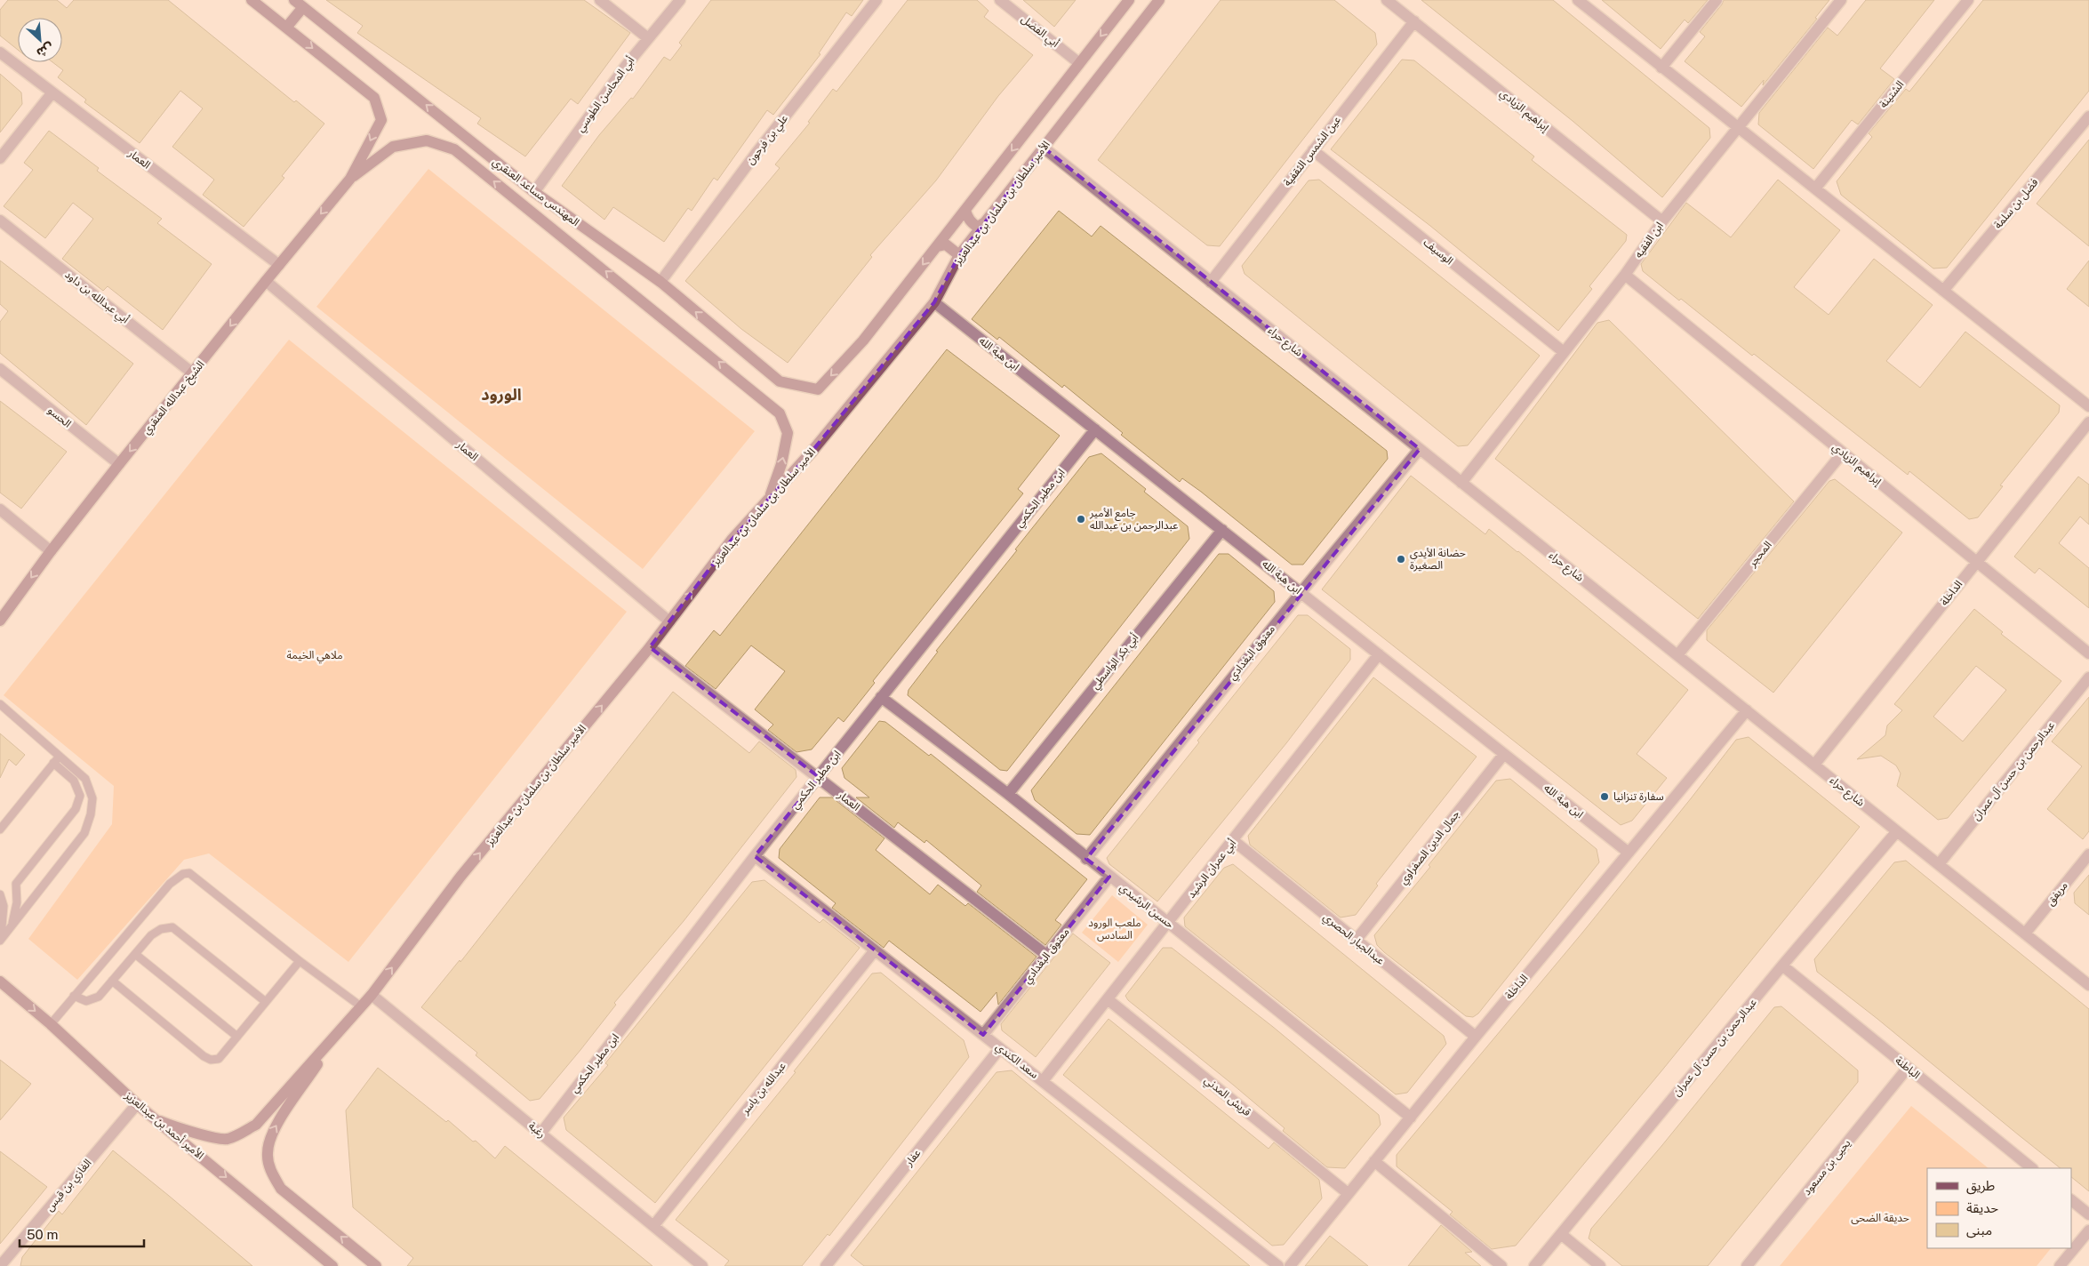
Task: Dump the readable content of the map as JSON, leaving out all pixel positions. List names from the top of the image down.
{
  "streets": {
    "street": [
      "أبي الفضل",
      "أبي المحاسن الطوسي",
      "الشتينة",
      "إبراهيم الزيادي",
      "علي بن فرحون",
      "عين الشمس الثقفية",
      "العمار",
      "المهندس مساعد العنقري",
      "الأمير سلطان بن سلمان بن عبدالعزيز",
      "فضل بن سلمة",
      "ابن الفقيه",
      "الوسيف",
      "أبي عبدالله بن داود",
      "شارع حراء",
      "ابن هبة الله",
      "الشيخ عبدالله العنقري",
      "الحسو",
      "ابن مطير الحكمي",
      "المحجر",
      "الداخلة",
      "معتوق البغدادي",
      "أبي بكر الواسطي",
      "عبدالرحمن بن حسن آل عمران",
      "جمال الدين الصفراوي",
      "أبي عمران الرشيد",
      "مريفق",
      "حسين الرشيدي",
      "عبدالجبار الحصري",
      "سعد الكندي",
      "الباطنة",
      "عبدالله بن ياسر",
      "قريش المدني",
      "الأمير أحمد بن عبدالعزيز",
      "رغبة",
      "عفار",
      "يحيى بن مسعود",
      "الغازي بن قيس"
    ]
  },
  "crossings": [
    ["أبي المحاسن الطوسي", "المهندس مساعد العنقري"],
    ["إبراهيم الزيادي", "عين الشمس الثقفية"],
    ["إبراهيم الزيادي", "ابن الفقيه"],
    ["إبراهيم الزيادي", "المحجر"],
    ["إبراهيم الزيادي", "الداخلة"],
    ["علي بن فرحون", "المهندس مساعد العنقري"],
    ["عين الشمس الثقفية", "الوسيف"],
    ["عين الشمس الثقفية", "شارع حراء"],
    ["العمار", "الأمير سلطان بن سلمان بن عبدالعزيز"],
    ["العمار", "الشيخ عبدالله العنقري"],
    ["العمار", "ابن مطير الحكمي"],
    ["العمار", "معتوق البغدادي"],
    ["الأمير سلطان بن سلمان بن عبدالعزيز", "شارع حراء"],
    ["الأمير سلطان بن سلمان بن عبدالعزيز", "ابن هبة الله"],
    ["الأمير سلطان بن سلمان بن عبدالعزيز", "رغبة"],
    ["ابن الفقيه", "الوسيف"],
    ["ابن الفقيه", "شارع حراء"],
    ["أبي عبدالله بن داود", "الشيخ عبدالله العنقري"],
    ["شارع حراء", "المحجر"],
    ["شارع حراء", "الداخلة"],
    ["شارع حراء", "معتوق البغدادي"],
    ["شارع حراء", "عبدالرحمن بن حسن آل عمران"],
    ["شارع حراء", "مريفق"],
    ["ابن هبة الله", "ابن مطير الحكمي"],
    ["ابن هبة الله", "الداخلة"],
    ["ابن هبة الله", "معتوق البغدادي"],
    ["ابن هبة الله", "أبي بكر الواسطي"],
    ["ابن هبة الله", "جمال الدين الصفراوي"],
    ["ابن هبة الله", "أبي عمران الرشيد"],
    ["الشيخ عبدالله العنقري", "الحسو"],
    ["ابن مطير الحكمي", "حسين الرشيدي"],
    ["ابن مطير الحكمي", "سعد الكندي"],
    ["ابن مطير الحكمي", "رغبة"],
    ["الداخلة", "حسين الرشيدي"],
    ["الداخلة", "عبدالجبار الحصري"],
    ["الداخلة", "قريش المدني"],
    ["معتوق البغدادي", "حسين الرشيدي"],
    ["معتوق البغدادي", "سعد الكندي"],
    ["أبي بكر الواسطي", "حسين الرشيدي"],
    ["عبدالرحمن بن حسن آل عمران", "الباطنة"],
    ["جمال الدين الصفراوي", "عبدالجبار الحصري"],
    ["أبي عمران الرشيد", "حسين الرشيدي"],
    ["أبي عمران الرشيد", "عبدالجبار الحصري"],
    ["أبي عمران الرشيد", "سعد الكندي"],
    ["أبي عمران الرشيد", "قريش المدني"],
    ["سعد الكندي", "عبدالله بن ياسر"],
    ["سعد الكندي", "عفار"],
    ["الباطنة", "يحيى بن مسعود"],
    ["عبدالله بن ياسر", "رغبة"],
    ["الأمير أحمد بن عبدالعزيز", "الغازي بن قيس"]
  ],
  "one_way": ["الأمير سلطان بن سلمان بن عبدالعزيز", "الشيخ عبدالله العنقري", "الأمير أحمد بن عبدالعزيز"],
  "districts": ["الورود"],
  "parks": ["ملاهي الخيمة", "ملعب الورود السادس", "حديقة الضحى"],
  "places": ["جامع الأمير عبدالرحمن بن عبدالله", "حضانة الأيدي الصغيرة", "سفارة تنزانيا"],
  "legend": ["طريق", "حديقة", "مبنى"],
  "scale_bar": "50 m",
  "north": "bottom right"
}
